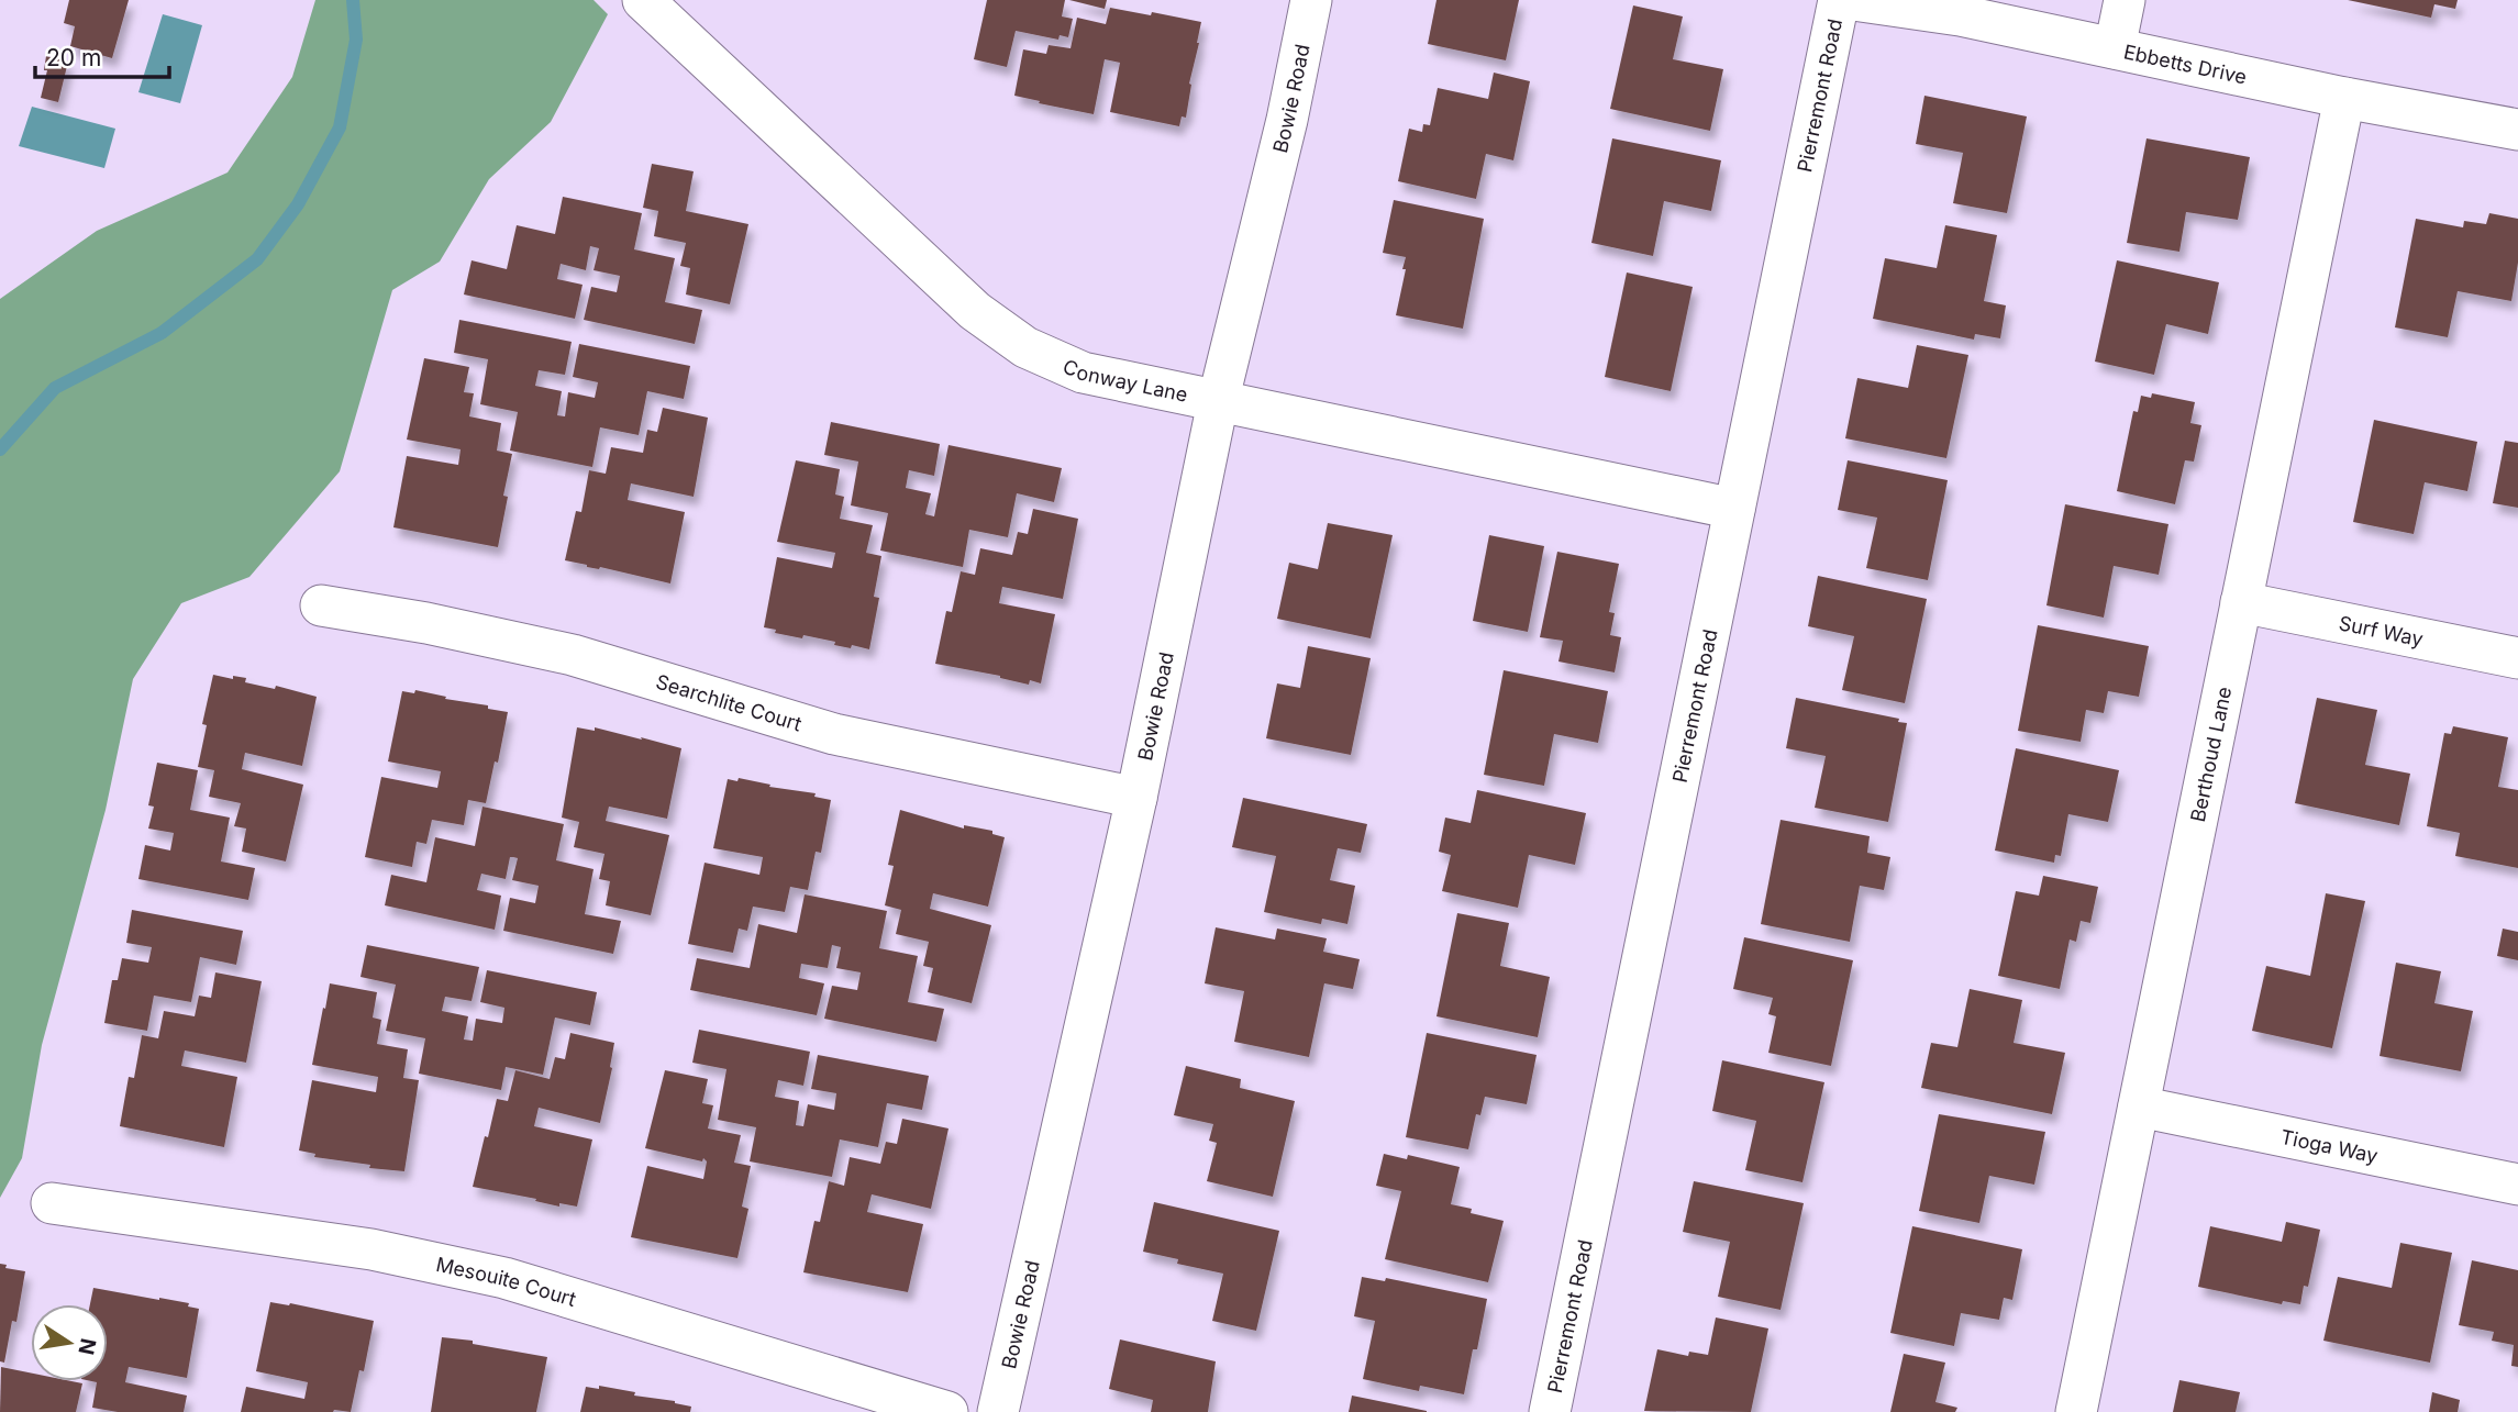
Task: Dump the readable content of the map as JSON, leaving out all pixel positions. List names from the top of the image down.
{
  "streets": {
    "street": [
      "Ebbetts Drive",
      "Pierremont Road",
      "Bowie Road",
      "Conway Lane",
      "Surf Way",
      "Searchlite Court",
      "Berthoud Lane",
      "Tioga Way",
      "Mesouite Court"
    ]
  },
  "crossings": [
    ["Ebbetts Drive", "Berthoud Lane"],
    ["Pierremont Road", "Conway Lane"],
    ["Bowie Road", "Conway Lane"],
    ["Bowie Road", "Searchlite Court"],
    ["Surf Way", "Berthoud Lane"],
    ["Berthoud Lane", "Tioga Way"]
  ],
  "scale_bar": "20 m",
  "north": "right"
}
